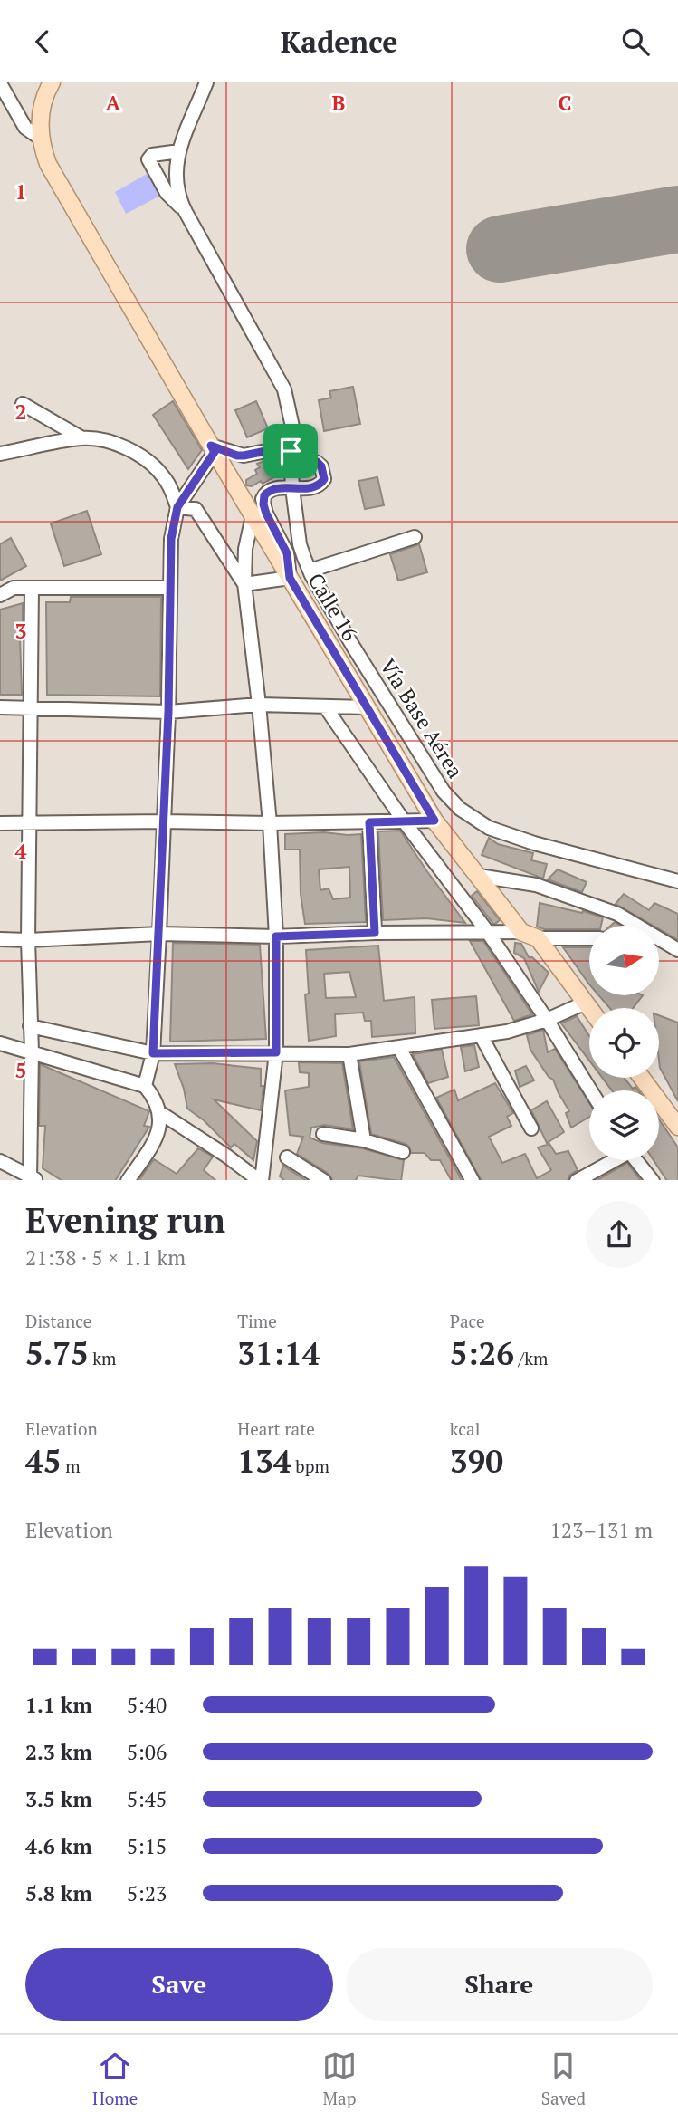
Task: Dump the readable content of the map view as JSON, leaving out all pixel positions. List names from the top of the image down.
{
  "streets": {
    "main road": ["Calle 16"],
    "street": ["Vía Base Aérea"]
  },
  "north": "right",
  "page": {
    "header": "Kadence",
    "heading": ["Evening run", "21:38 · 5 × 1.1 km"],
    "stats": [
      ["Distance", "5.75 km"],
      ["Time", "31:14"],
      ["Pace", "5:26 /km"],
      ["Elevation", "45 m"],
      ["Heart rate", "134 bpm"],
      ["kcal", "390"]
    ],
    "chart": ["Elevation", "123–131 m"],
    "list": [
      {
        "name": "1.1 km",
        "note": "5:40"
      },
      {
        "name": "2.3 km",
        "note": "5:06"
      },
      {
        "name": "3.5 km",
        "note": "5:45"
      },
      {
        "name": "4.6 km",
        "note": "5:15"
      },
      {
        "name": "5.8 km",
        "note": "5:23"
      }
    ],
    "buttons": ["Save", "Share"],
    "tabs": ["Home", "Map", "Saved"]
  },
  "grid": {
    "columns": ["A", "B", "C"],
    "rows": [
      "1",
      "2",
      "3",
      "4",
      "5"
    ]
  }
}
